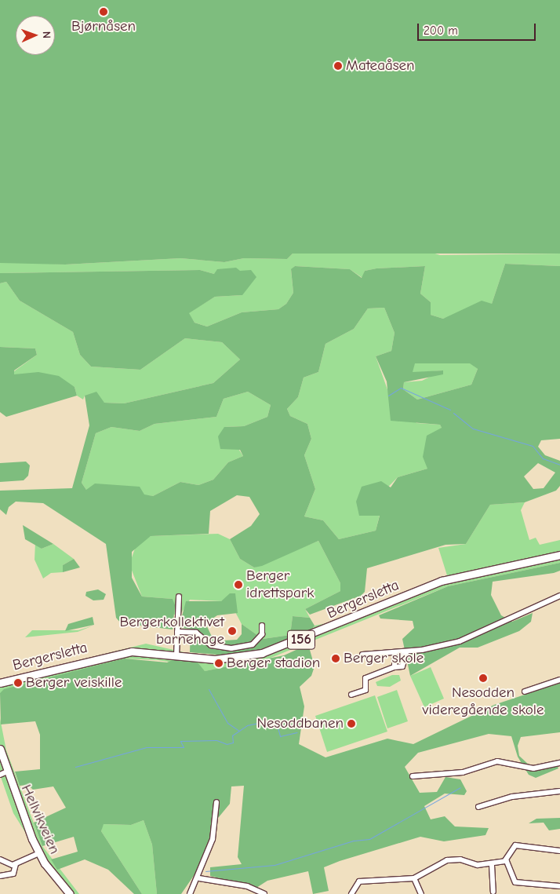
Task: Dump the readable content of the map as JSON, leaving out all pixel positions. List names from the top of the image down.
{
  "streets": {
    "main road": ["Bergersletta", "156", "Hellvikveien"]
  },
  "places": [
    "Bjørnåsen",
    "Mateaåsen",
    "Berger idrettspark",
    "Bergerkollektivet barnehage",
    "Berger skole",
    "Berger stadion",
    "Nesodden videregående skole",
    "Berger veiskille",
    "Nesoddbanen"
  ],
  "scale_bar": "200 m",
  "north": "right"
}
